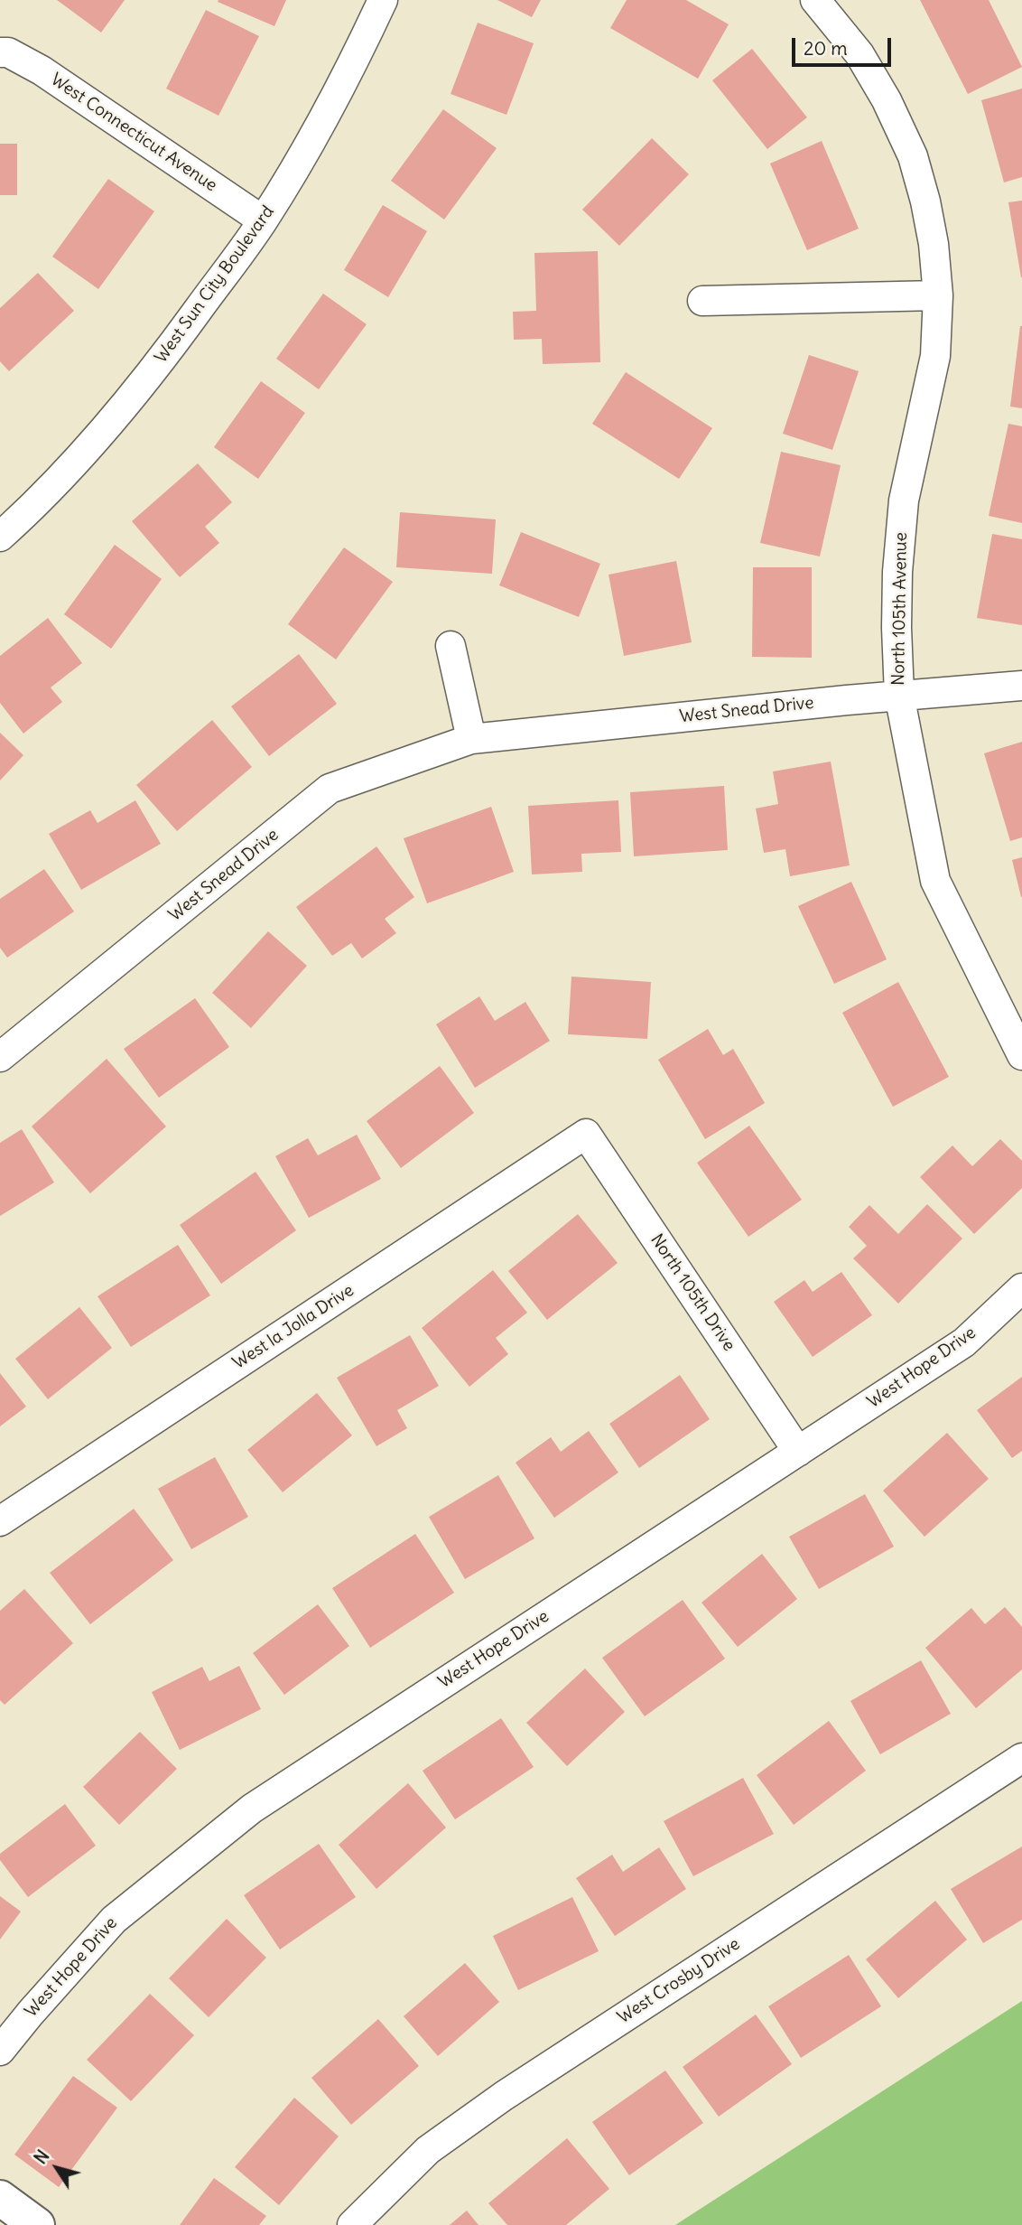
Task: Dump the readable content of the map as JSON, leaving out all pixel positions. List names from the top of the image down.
{
  "streets": {
    "street": [
      "West Connecticut Avenue",
      "West Sun City Boulevard",
      "North 105th Avenue",
      "West Snead Drive",
      "North 105th Drive",
      "West la Jolla Drive",
      "West Hope Drive",
      "West Crosby Drive"
    ]
  },
  "crossings": [
    ["West Connecticut Avenue", "West Sun City Boulevard"],
    ["North 105th Avenue", "West Snead Drive"],
    ["North 105th Drive", "West la Jolla Drive"],
    ["North 105th Drive", "West Hope Drive"]
  ],
  "scale_bar": "20 m",
  "north": "top left"
}
